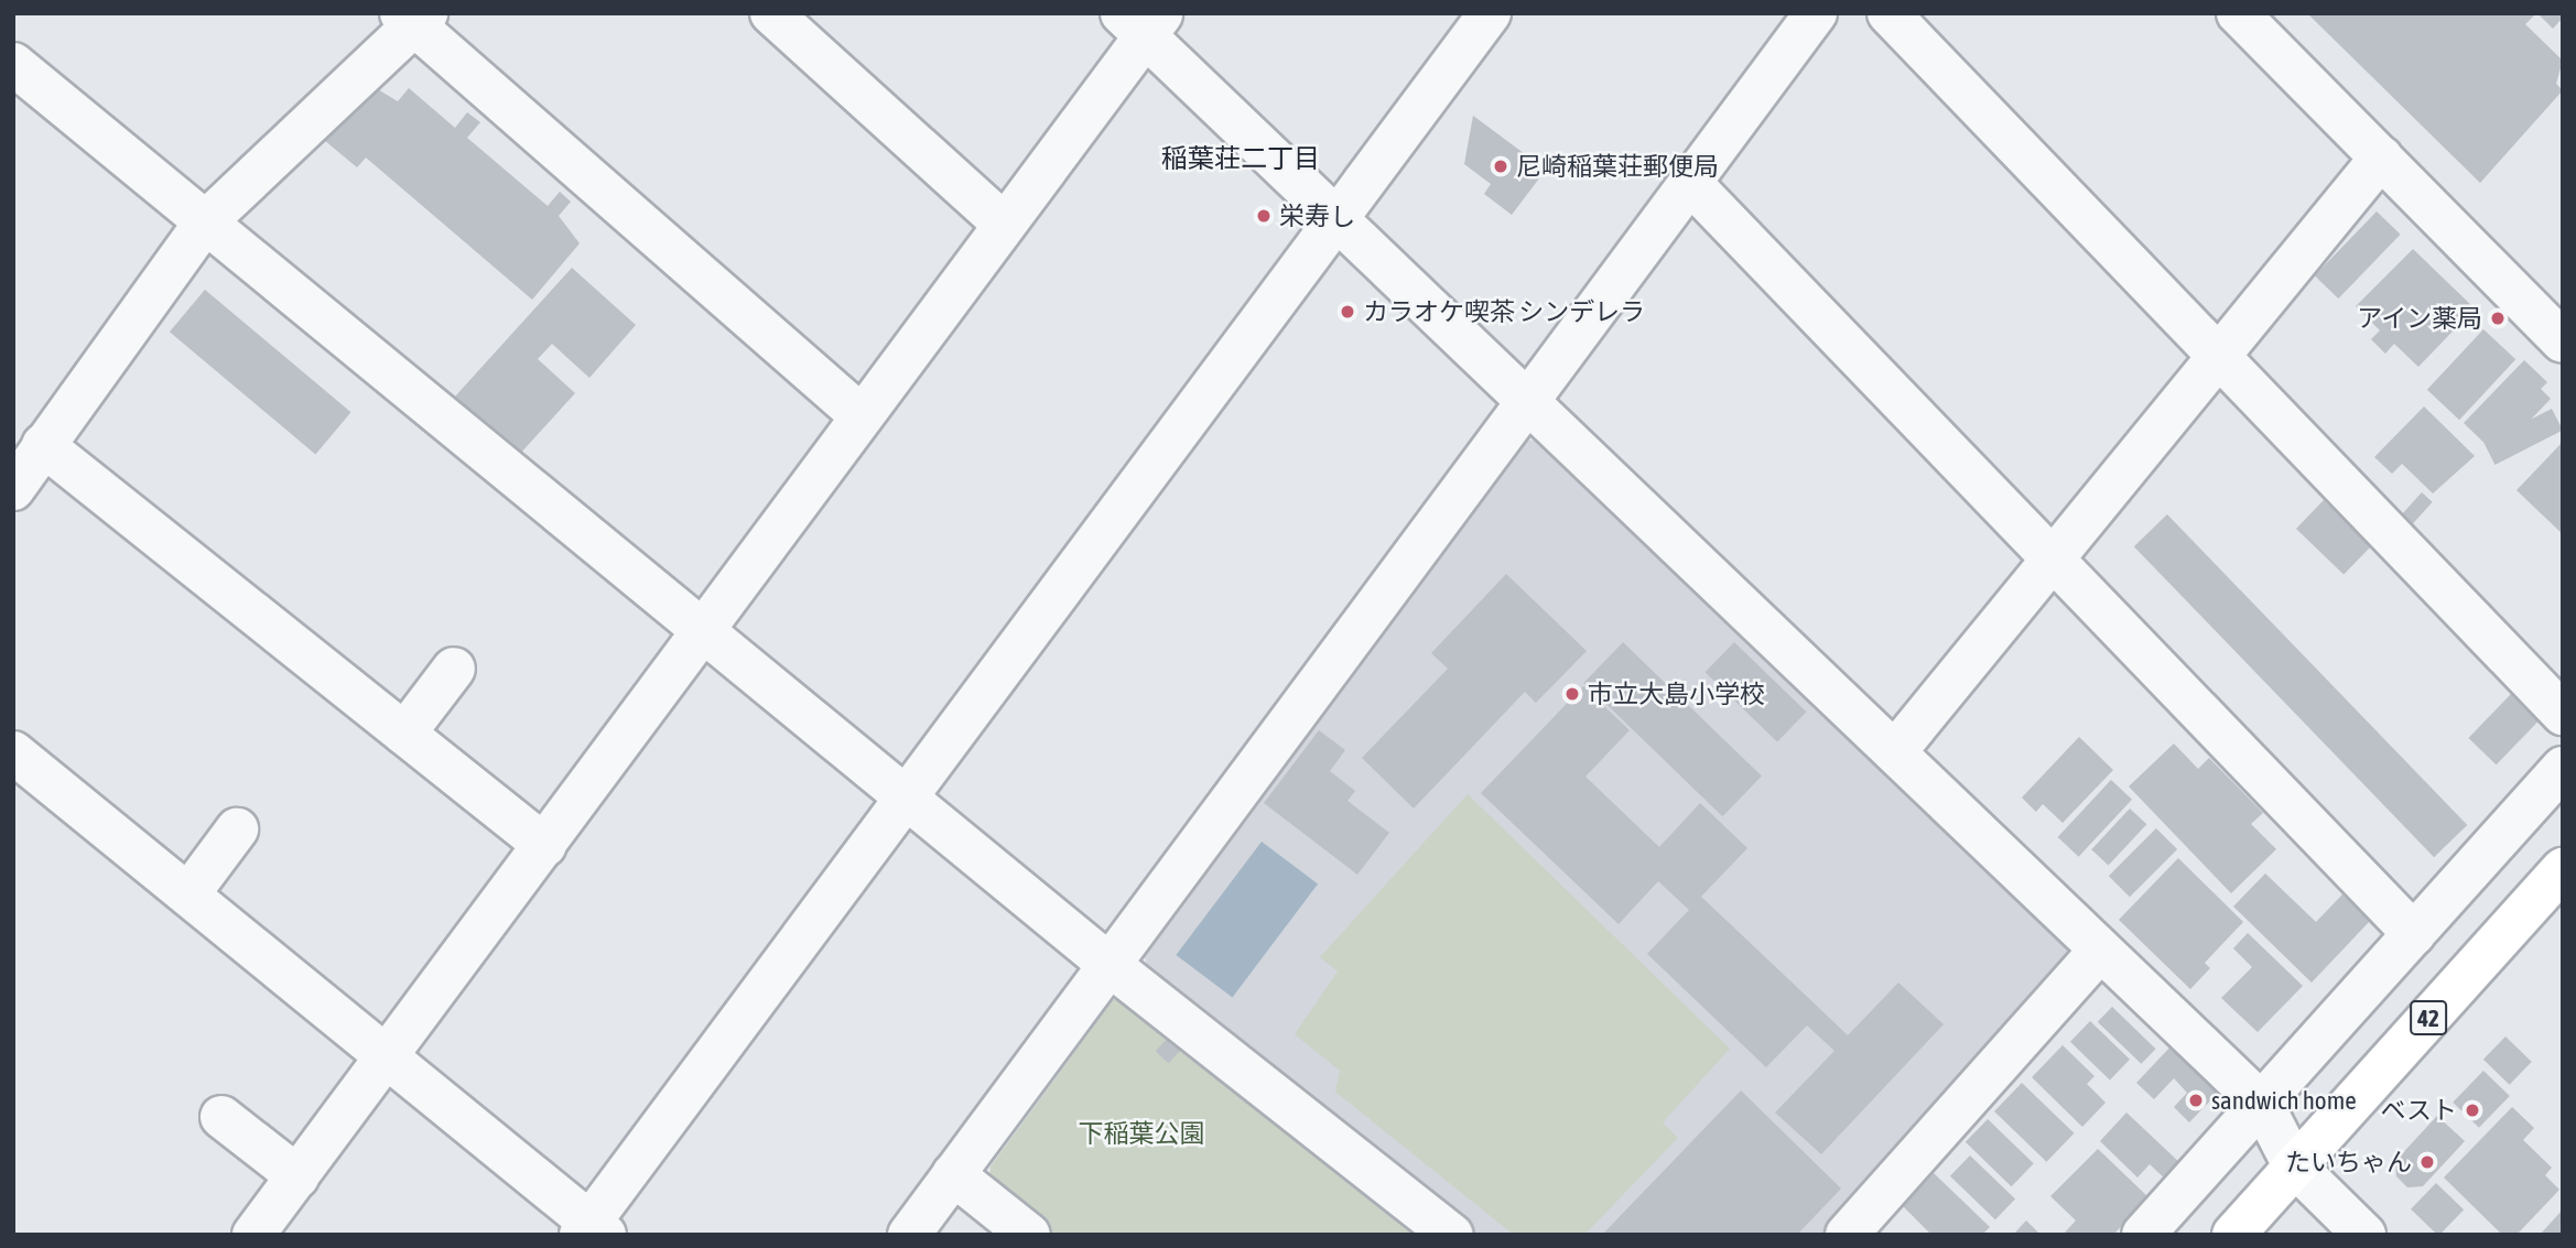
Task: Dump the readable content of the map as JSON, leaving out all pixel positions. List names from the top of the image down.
{
  "streets": {
    "main road": ["42"]
  },
  "districts": ["稲葉荘二丁目"],
  "parks": ["下稲葉公園"],
  "places": [
    "尼崎稲葉荘郵便局",
    "栄寿し",
    "カラオケ喫茶 シンデレラ",
    "アイン薬局",
    "市立大島小学校",
    "sandwich home",
    "ベスト",
    "たいちゃん"
  ]
}
